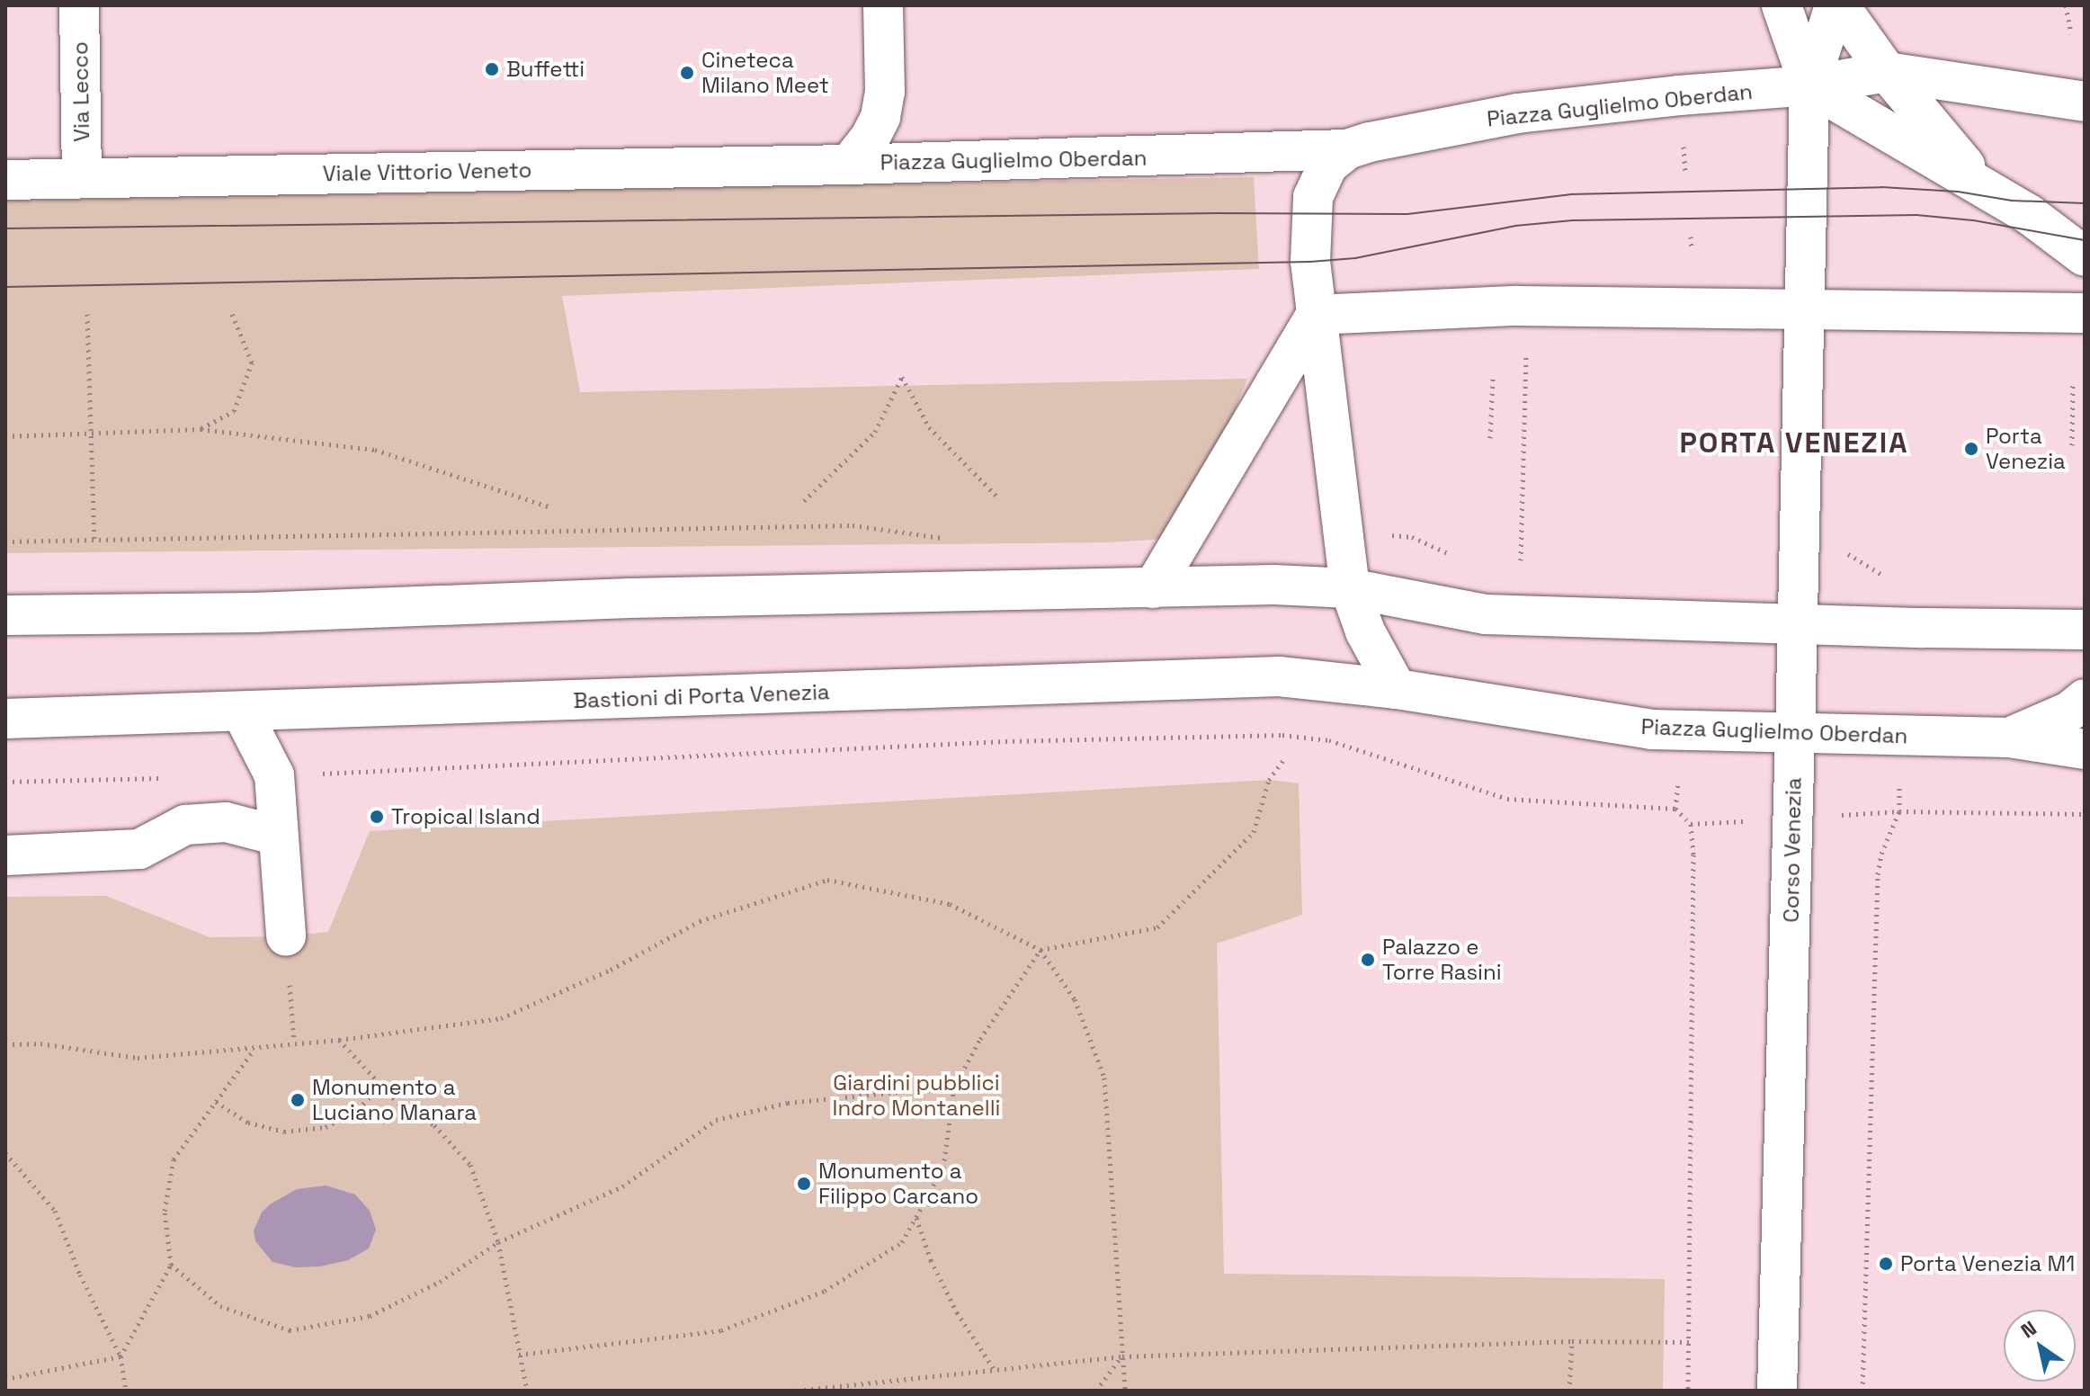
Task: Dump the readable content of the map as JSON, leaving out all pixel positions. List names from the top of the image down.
{
  "streets": {
    "main road": [
      "Via Lecco",
      "Piazza Guglielmo Oberdan",
      "Viale Vittorio Veneto",
      "Bastioni di Porta Venezia",
      "Corso Venezia"
    ]
  },
  "crossings": [
    ["Via Lecco", "Viale Vittorio Veneto"],
    ["Piazza Guglielmo Oberdan", "Viale Vittorio Veneto"],
    ["Piazza Guglielmo Oberdan", "Bastioni di Porta Venezia"],
    ["Piazza Guglielmo Oberdan", "Corso Venezia"]
  ],
  "districts": ["PORTA VENEZIA"],
  "parks": ["Giardini pubblici Indro Montanelli"],
  "places": [
    "Buffetti",
    "Cineteca Milano Meet",
    "Porta Venezia",
    "Tropical Island",
    "Palazzo e Torre Rasini",
    "Monumento a Luciano Manara",
    "Monumento a Filippo Carcano",
    "Porta Venezia M1"
  ],
  "north": "top left"
}
